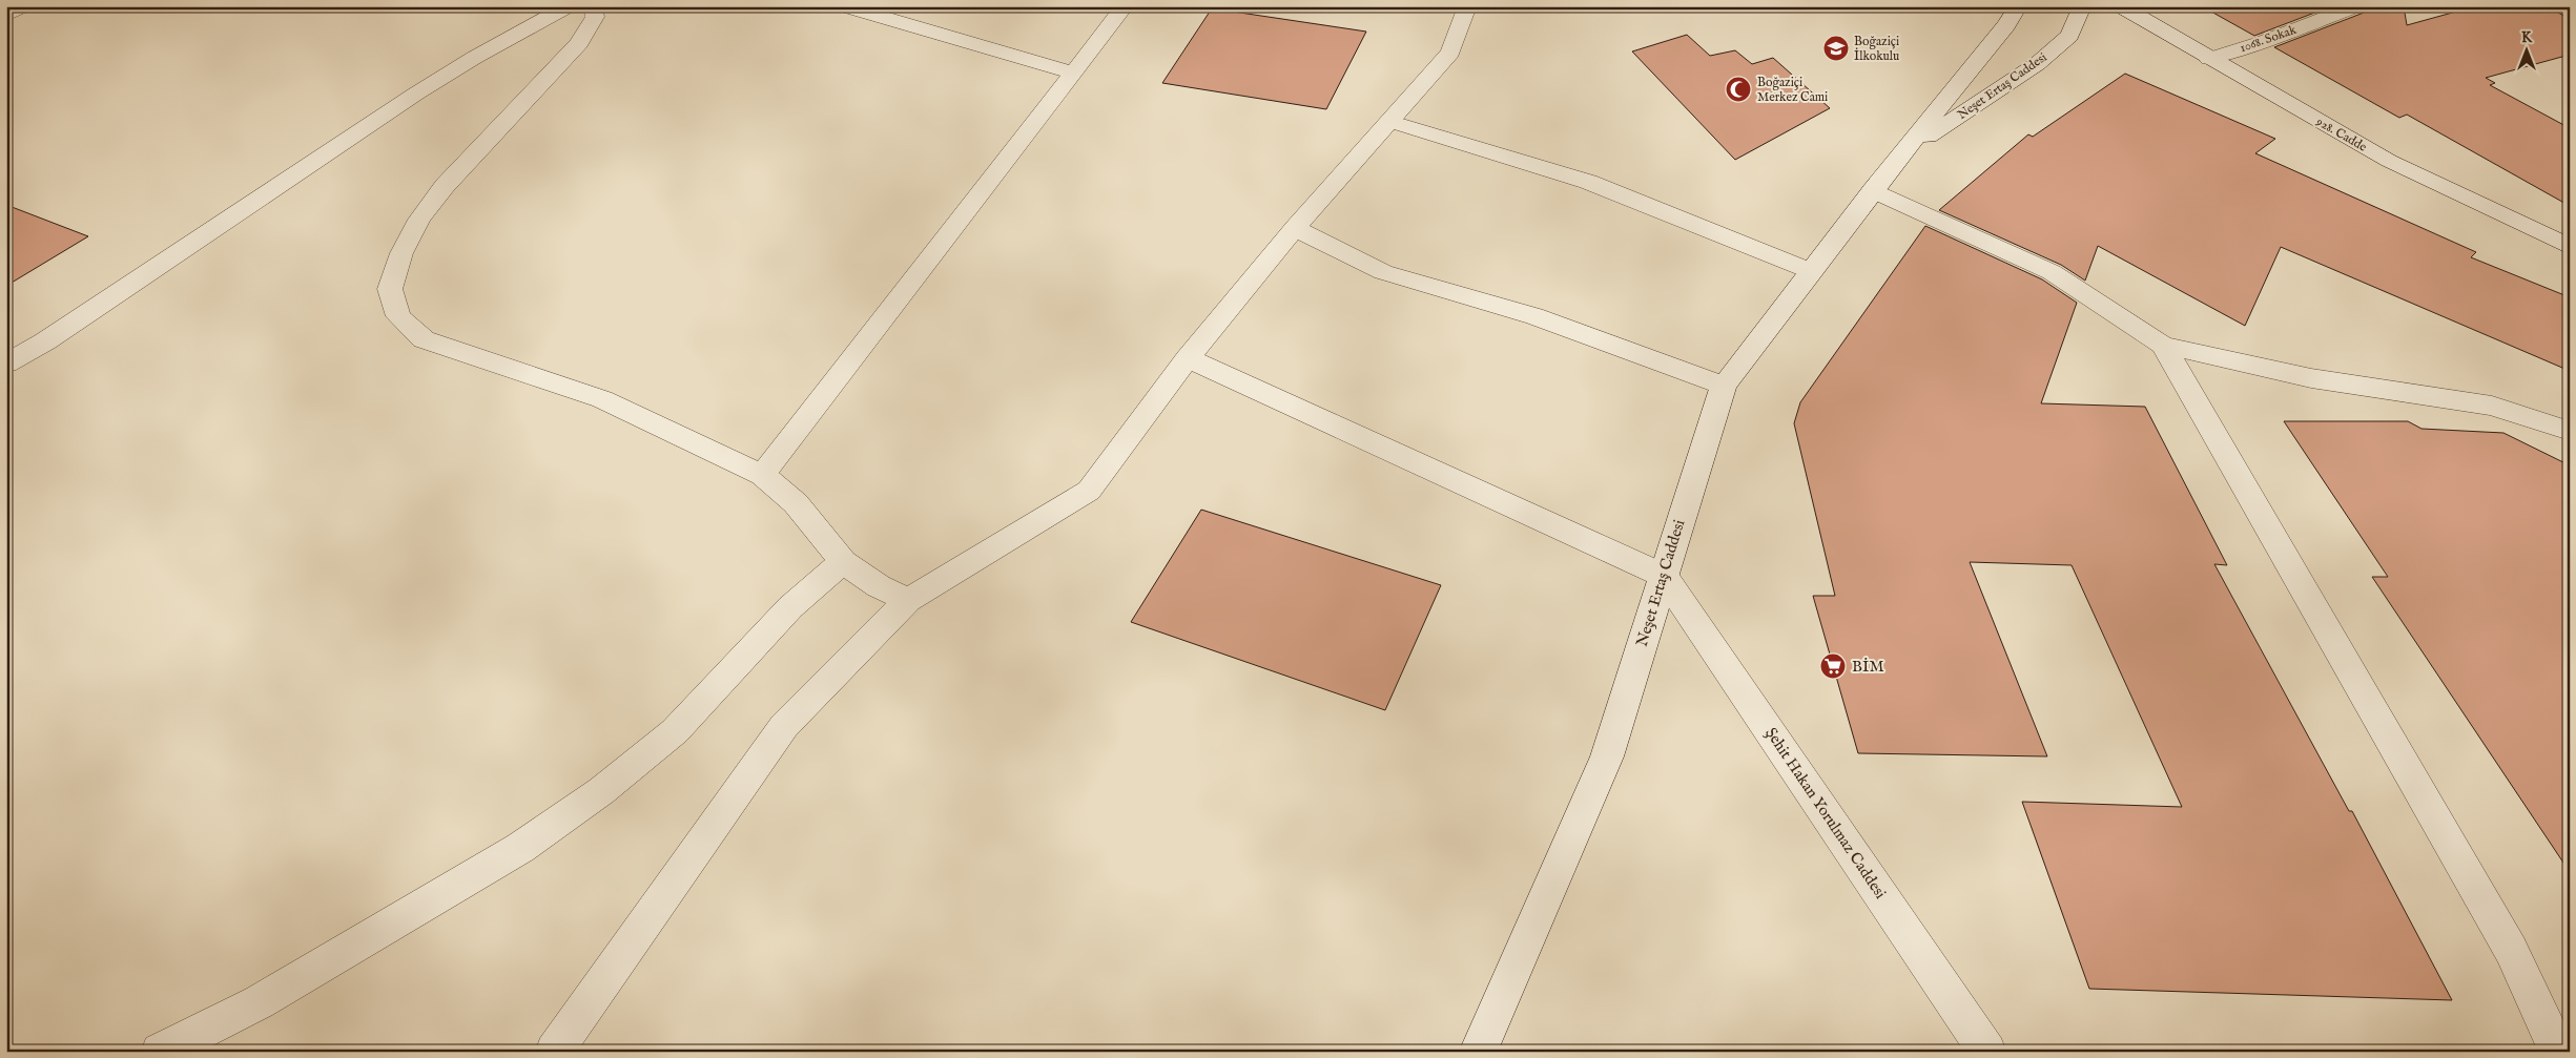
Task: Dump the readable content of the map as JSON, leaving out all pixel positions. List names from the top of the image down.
{
  "streets": {
    "street": [
      "1068. Sokak",
      "Neşet Ertaş Caddesi",
      "928. Cadde",
      "Şehit Hakan Yorulmaz Caddesi"
    ]
  },
  "crossings": [
    ["1068. Sokak", "928. Cadde"],
    ["Neşet Ertaş Caddesi", "Şehit Hakan Yorulmaz Caddesi"]
  ],
  "places": {
    "school or university": ["Boğaziçi İlkokulu"],
    "mosque": ["Boğaziçi Merkez Cami"],
    "supermarket": ["BİM"]
  },
  "north": "top"
}
